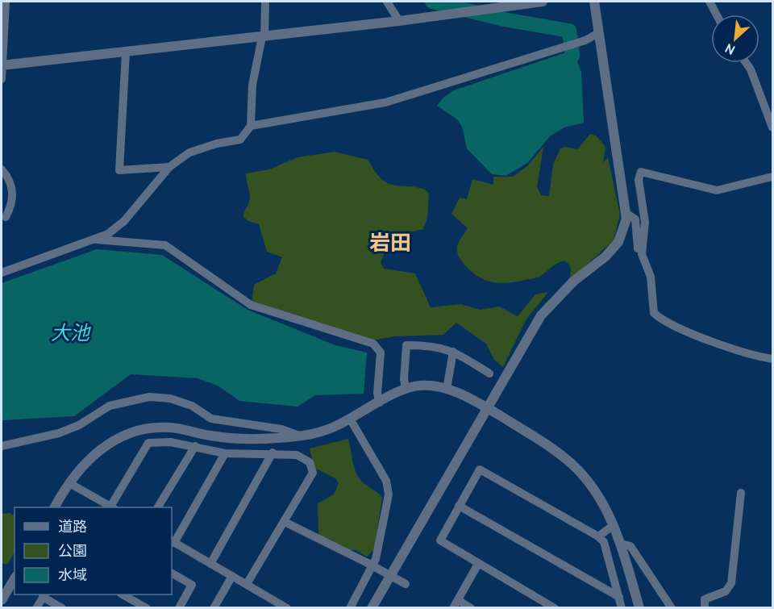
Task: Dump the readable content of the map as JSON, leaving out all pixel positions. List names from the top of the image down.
{
  "districts": ["岩田"],
  "water": ["大池"],
  "legend": ["道路", "公園", "水域"],
  "north": "bottom left"
}
